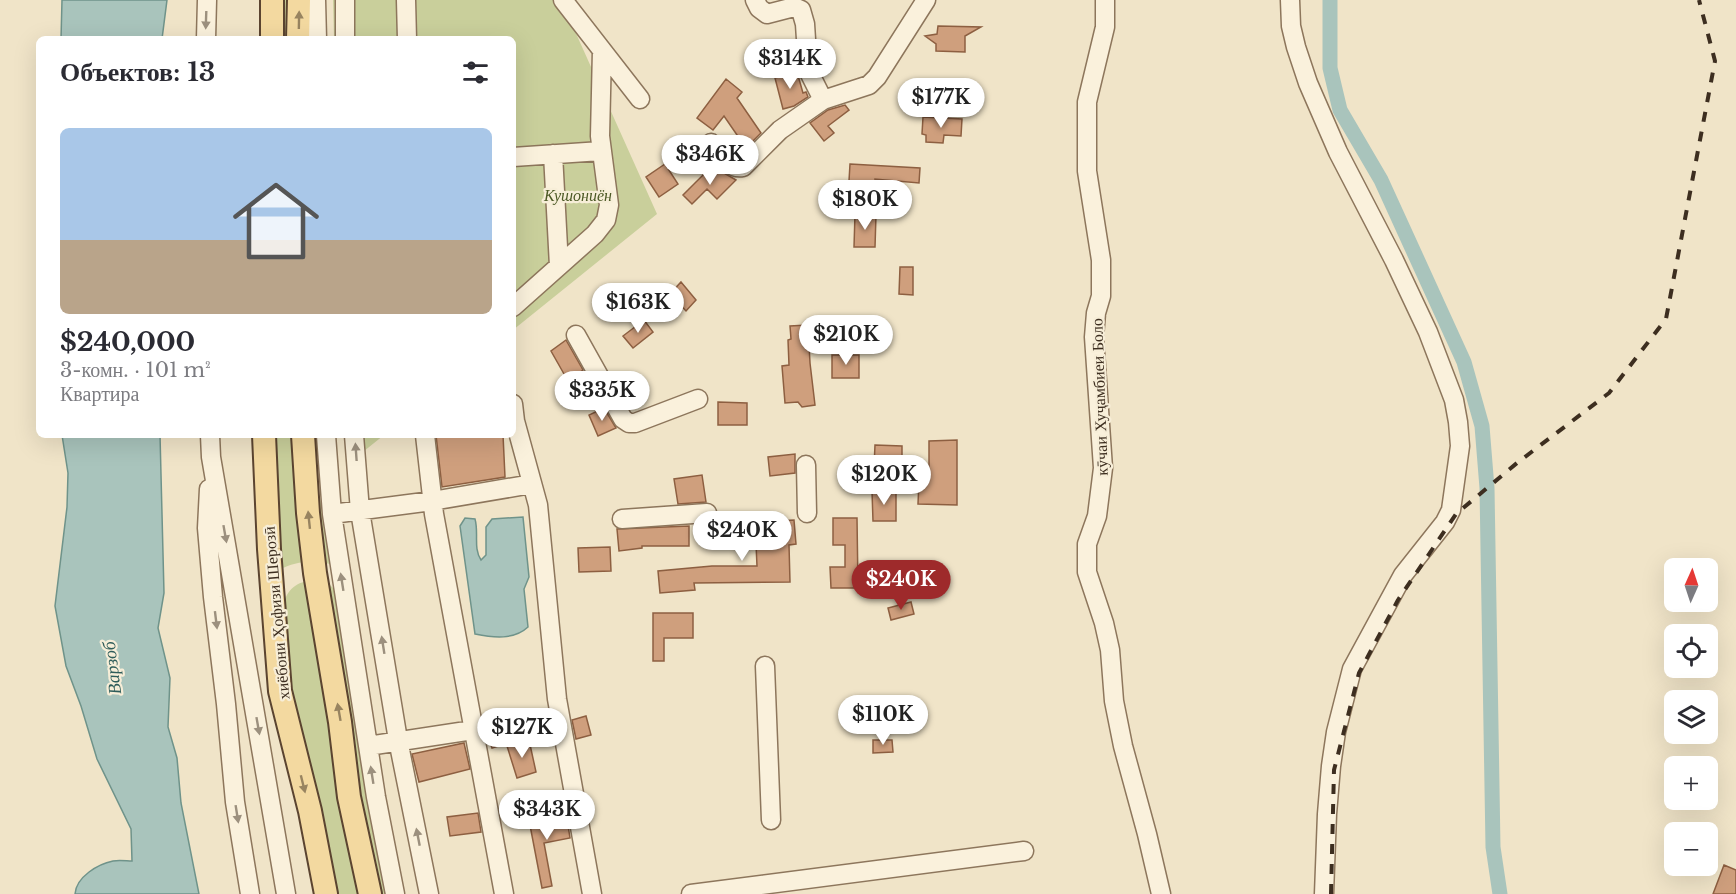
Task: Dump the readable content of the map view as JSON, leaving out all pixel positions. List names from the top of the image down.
{
  "streets": {
    "main road": ["хиёбони Ҳофизи Шерозӣ"],
    "street": ["кӯчаи Хуҷамбиеи Боло"]
  },
  "water": ["Варзоб"],
  "parks": ["Кушониён"],
  "north": "top",
  "page": {
    "heading": "Объектов: 13",
    "price": [
      "$314K",
      "$177K",
      "$346K",
      "$180K",
      "$163K",
      "$210K",
      "$335K",
      "$120K",
      "$240K",
      "$240K",
      "$110K",
      "$127K",
      "$343K"
    ],
    "list": [
      {
        "name": "$240,000",
        "note": "3-комн. · 101 m² · Квартира"
      }
    ],
    "map_buttons": ["+", "−"]
  }
}
